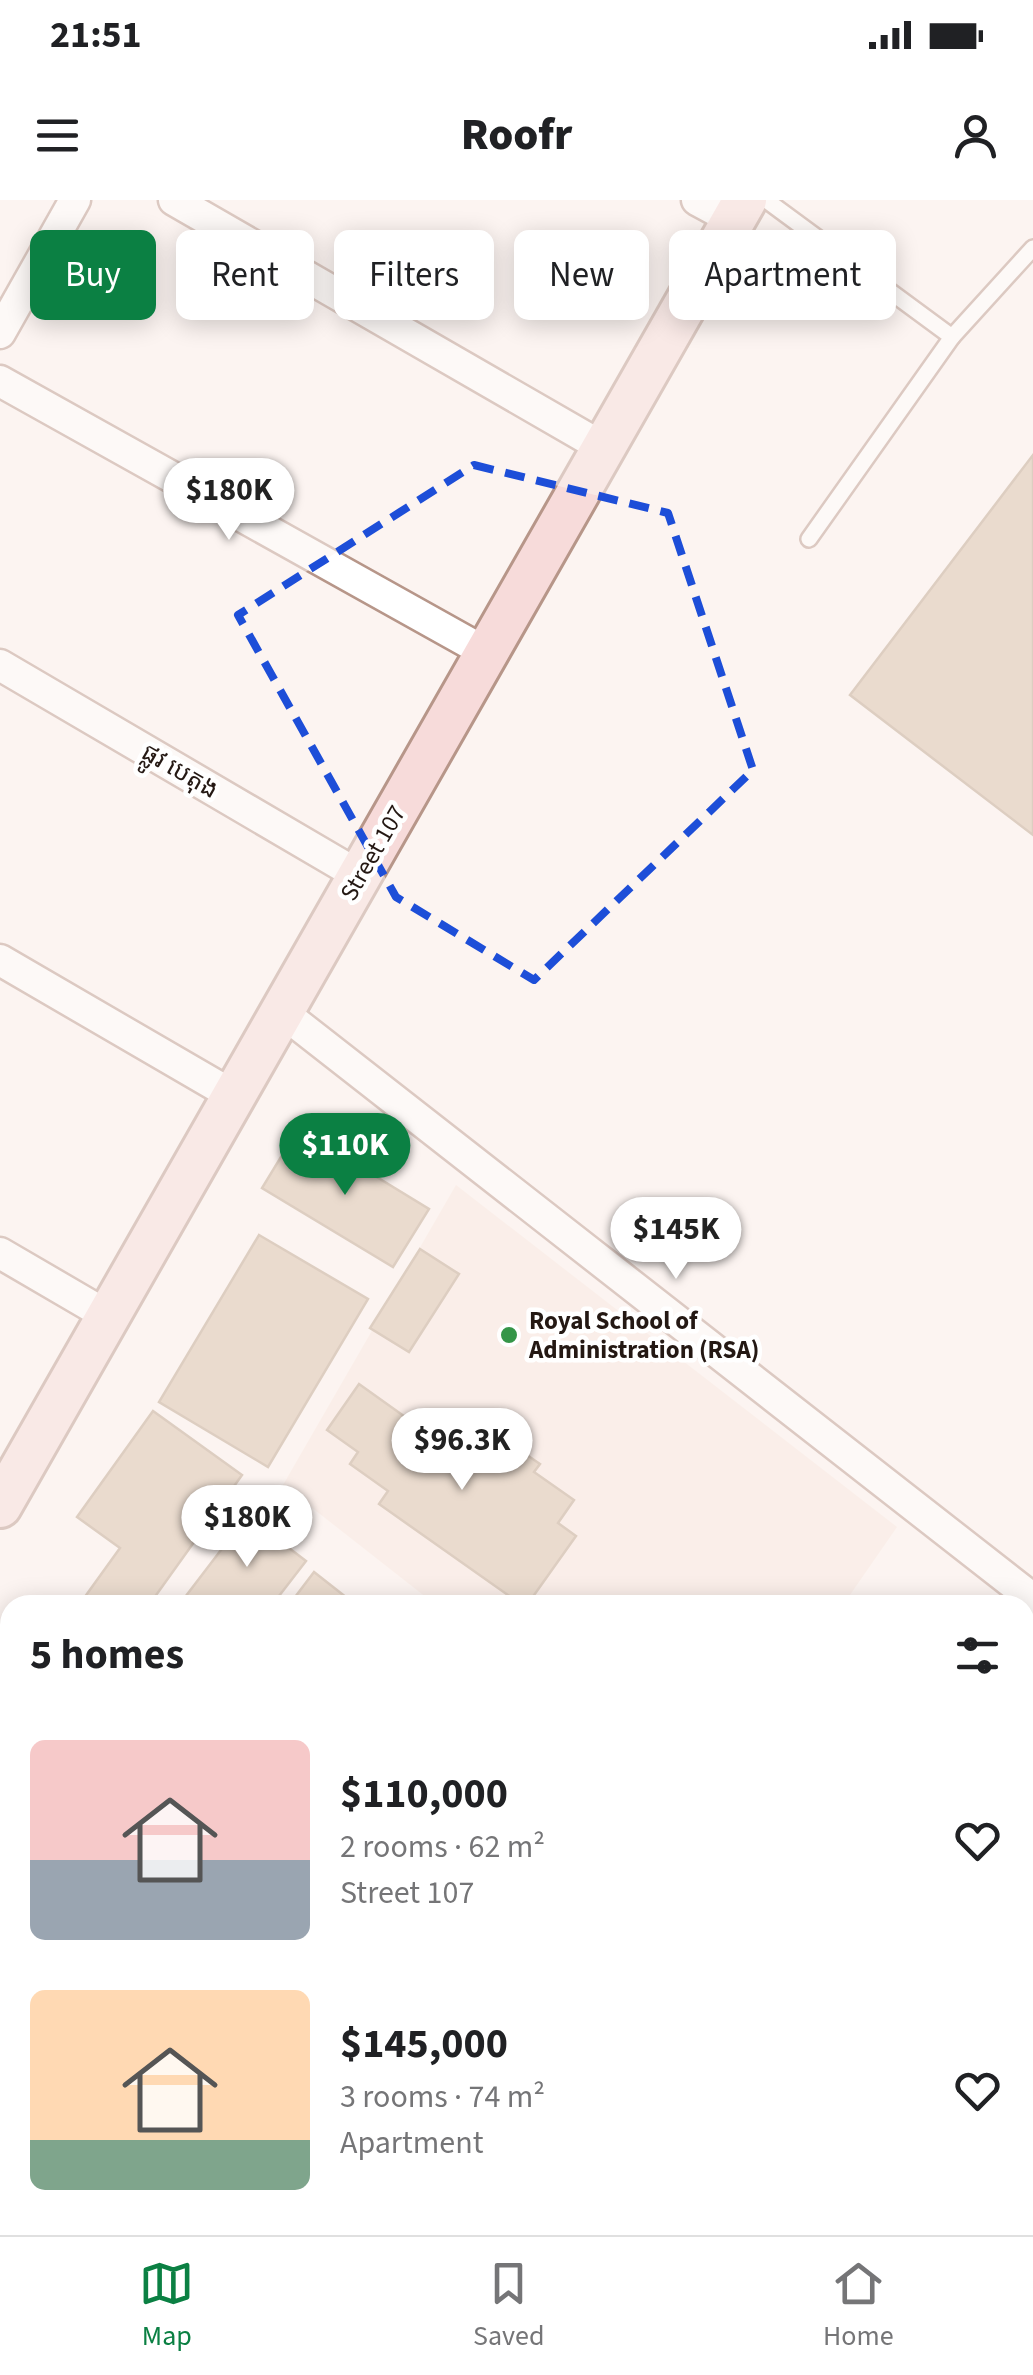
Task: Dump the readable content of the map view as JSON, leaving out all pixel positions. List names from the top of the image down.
{
  "streets": {
    "street": ["ផ្លូវ បេតុង", "Street 107"]
  },
  "crossings": [
    ["ផ្លូវ បេតុង", "Street 107"]
  ],
  "places": ["Royal School of Administration (RSA)"],
  "page": {
    "status": "21:51",
    "header": "Roofr",
    "chip": [
      "Buy",
      "Rent",
      "Filters",
      "New",
      "Apartment"
    ],
    "price": [
      "$180K",
      "$110K",
      "$145K",
      "$96.3K",
      "$180K"
    ],
    "heading": "5 homes",
    "list": [
      {
        "name": "$110,000",
        "note": "2 rooms · 62 m² · Street 107"
      },
      {
        "name": "$145,000",
        "note": "3 rooms · 74 m² · Apartment"
      }
    ],
    "tabs": ["Map", "Saved", "Home"]
  }
}
